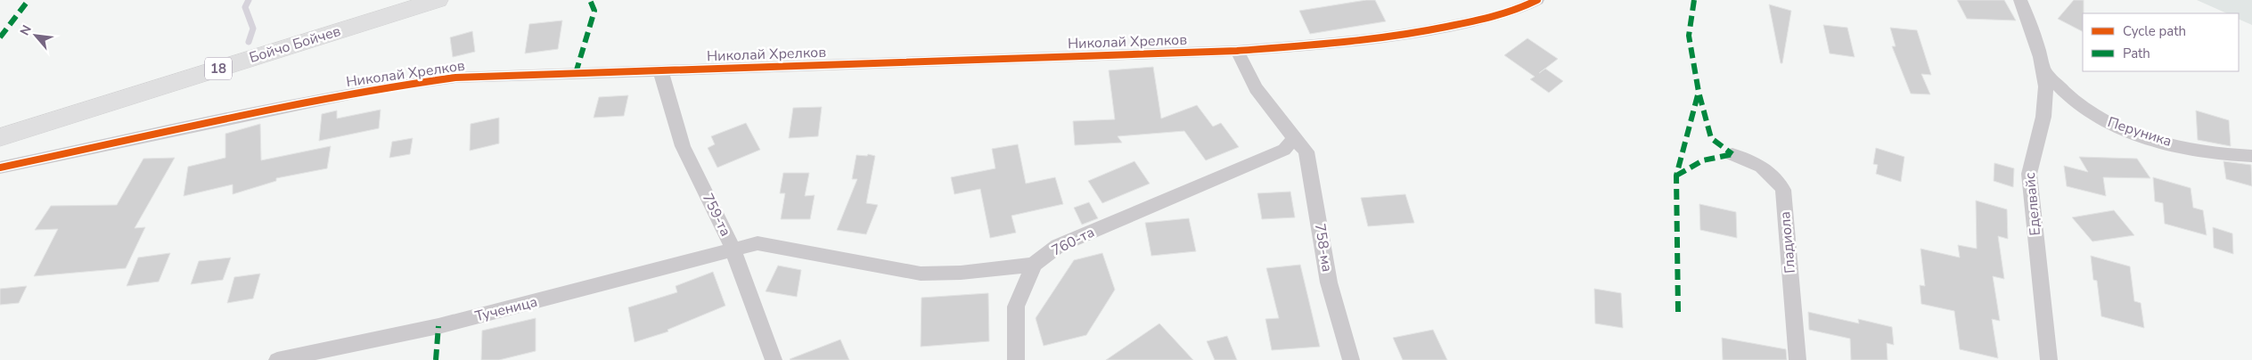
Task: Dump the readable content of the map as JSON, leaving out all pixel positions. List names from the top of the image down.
{
  "streets": {
    "highway": ["Бойчо Бойчев", "18"],
    "street": [
      "Николай Хрелков",
      "Перуника",
      "Еделвайс",
      "759-та",
      "760-та",
      "Гладиола",
      "758-ма",
      "Тученица"
    ]
  },
  "crossings": [
    ["Николай Хрелков", "759-та"],
    ["Перуника", "Еделвайс"],
    ["759-та", "Тученица"],
    ["760-та", "758-ма"]
  ],
  "legend": ["Cycle path", "Path"],
  "north": "top left"
}
